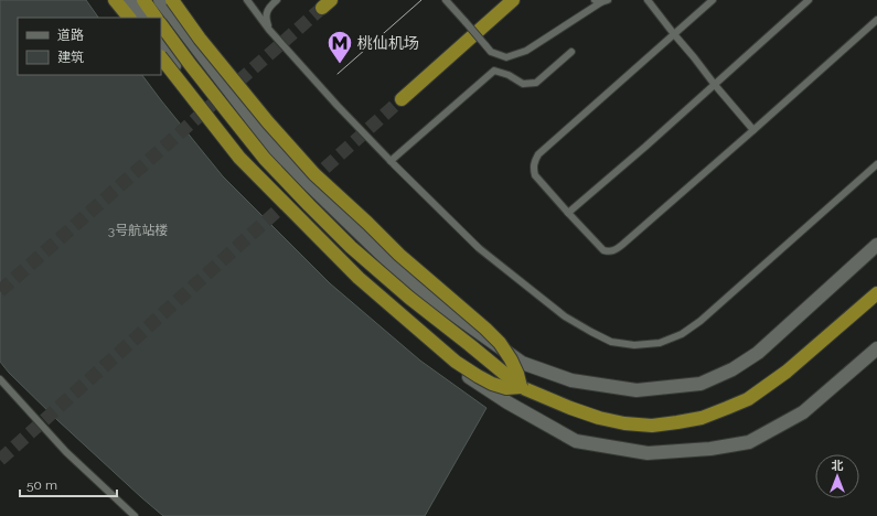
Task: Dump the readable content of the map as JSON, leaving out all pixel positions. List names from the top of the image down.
{
  "places": {
    "metro station": ["桃仙机场"]
  },
  "house_numbers": ["3号航站楼"],
  "legend": ["道路", "建筑"],
  "scale_bar": "50 m",
  "north": "top"
}
